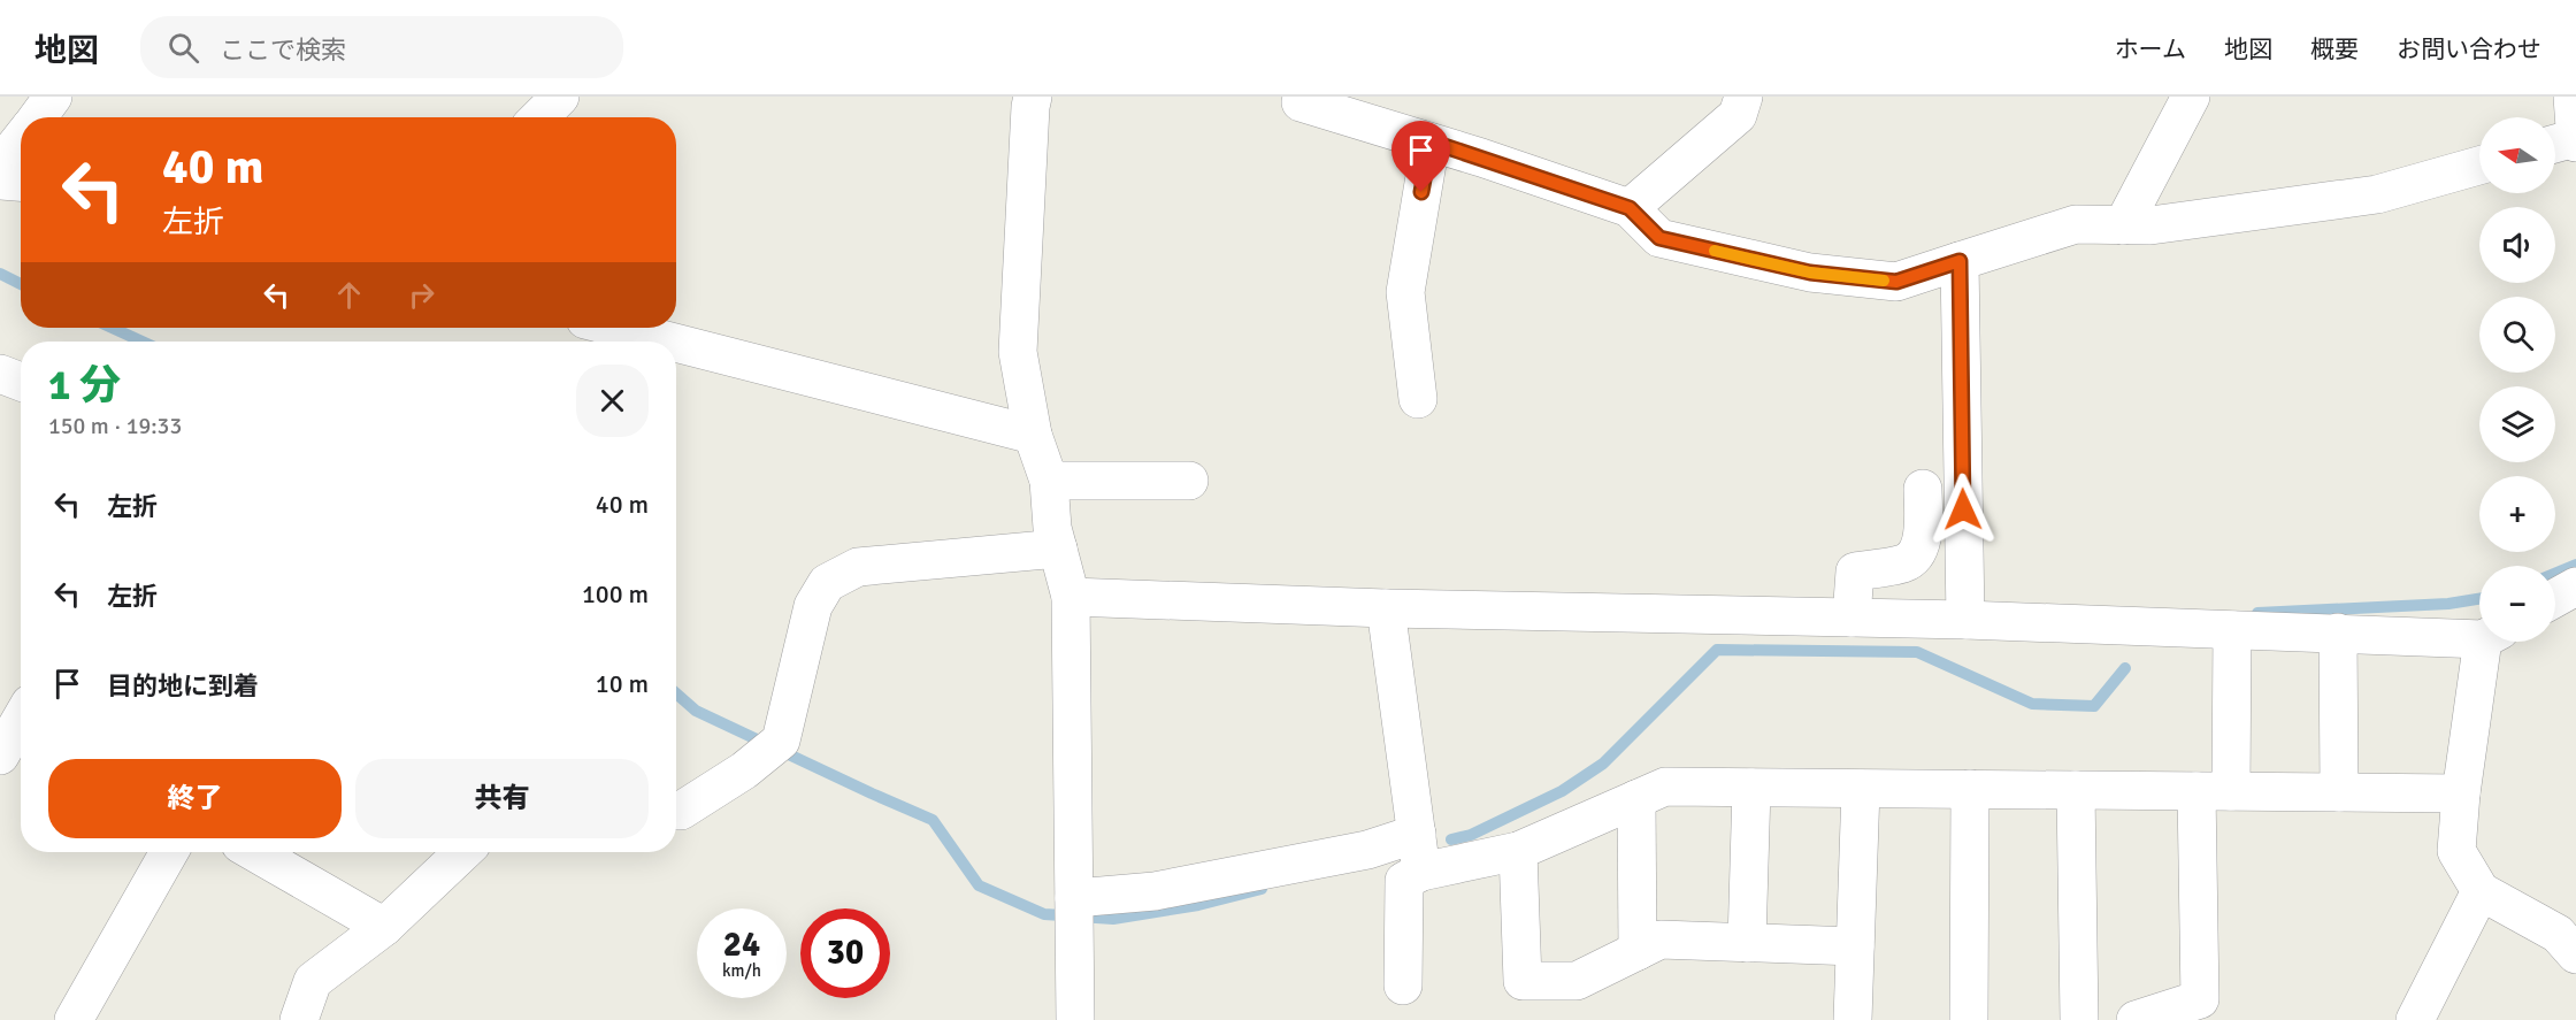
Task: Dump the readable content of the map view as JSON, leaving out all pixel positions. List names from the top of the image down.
{
  "north": "left",
  "page": {
    "header": "地図",
    "search": "ここで検索",
    "nav": [
      "ホーム",
      "地図",
      "概要",
      "お問い合わせ"
    ],
    "map_buttons": ["+", "−"],
    "turn": ["40 m", "左折"],
    "heading": ["1 分", "150 m · 19:33"],
    "list": [
      {
        "name": "左折",
        "value": "40 m"
      },
      {
        "name": "左折",
        "value": "100 m"
      },
      {
        "name": "目的地に到着",
        "value": "10 m"
      }
    ],
    "buttons": ["終了", "共有"],
    "speed": "24 km/h",
    "limit": "30"
  }
}
